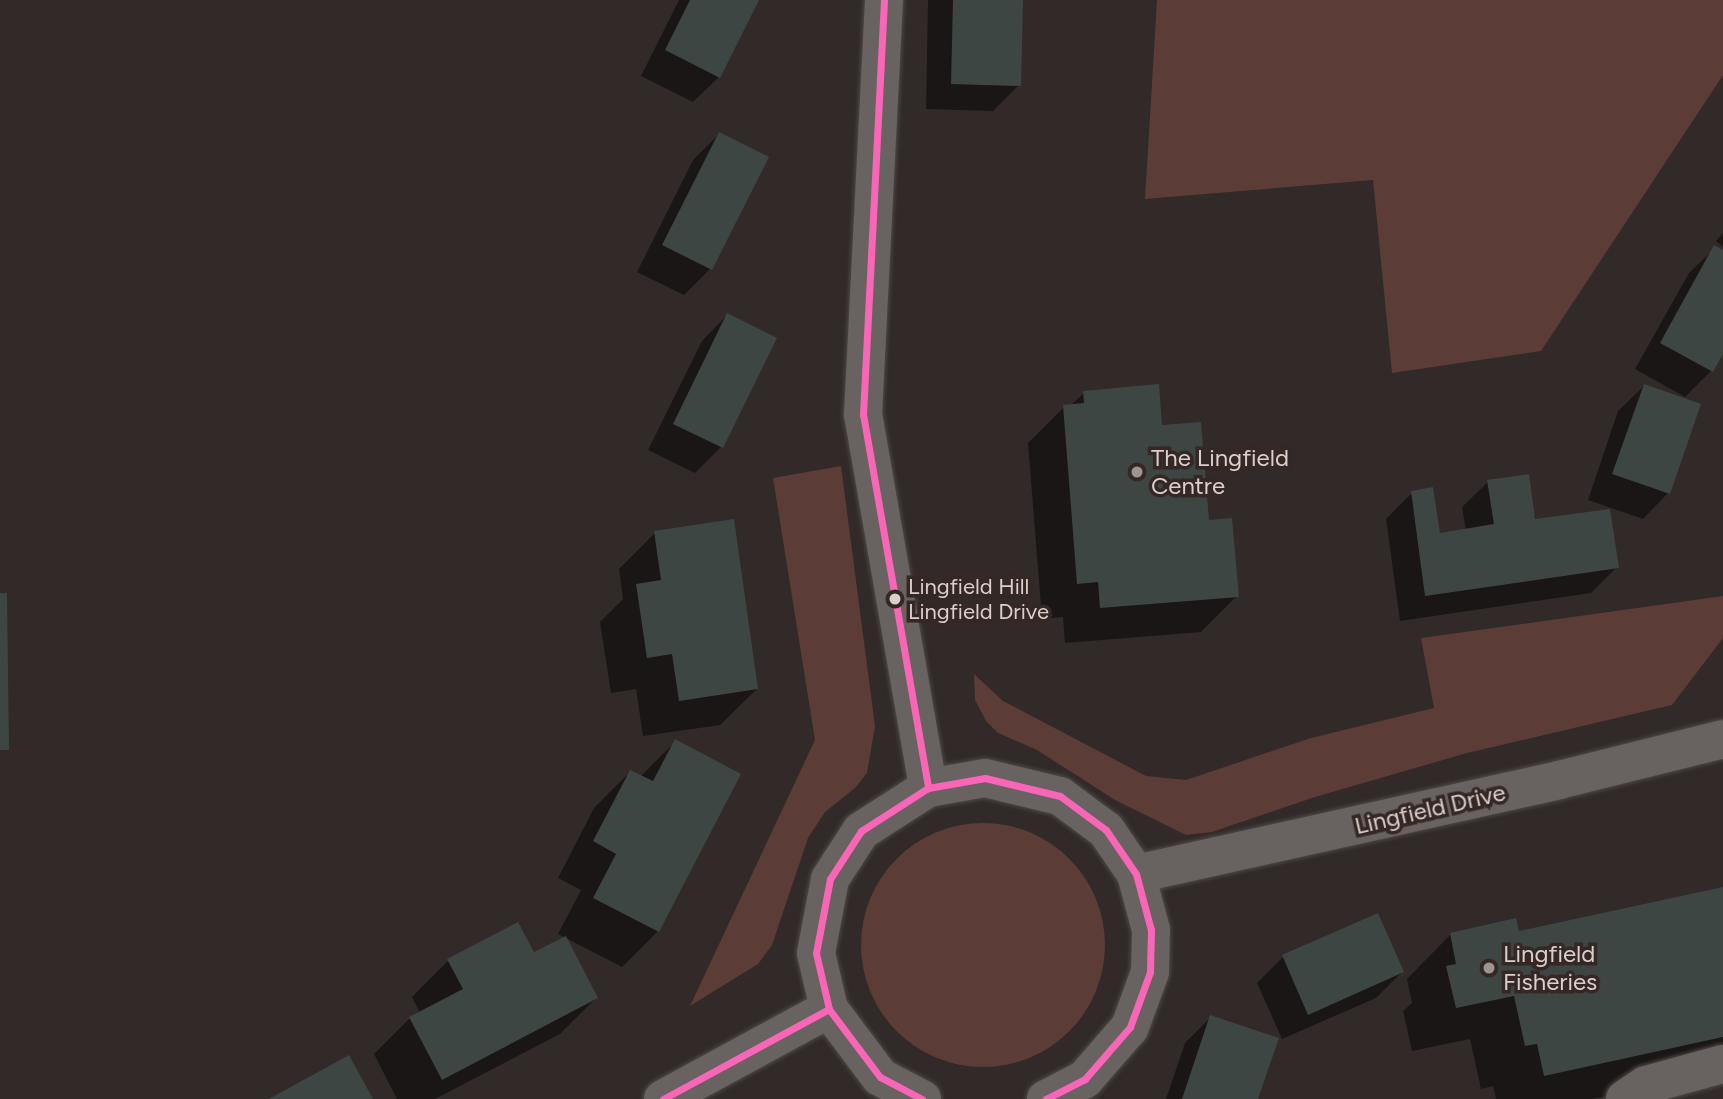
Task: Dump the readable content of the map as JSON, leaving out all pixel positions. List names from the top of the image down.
{
  "streets": {
    "street": ["Lingfield Drive"]
  },
  "places": ["The Lingfield Centre", "Lingfield Hill Lingfield Drive", "Lingfield Fisheries"]
}
